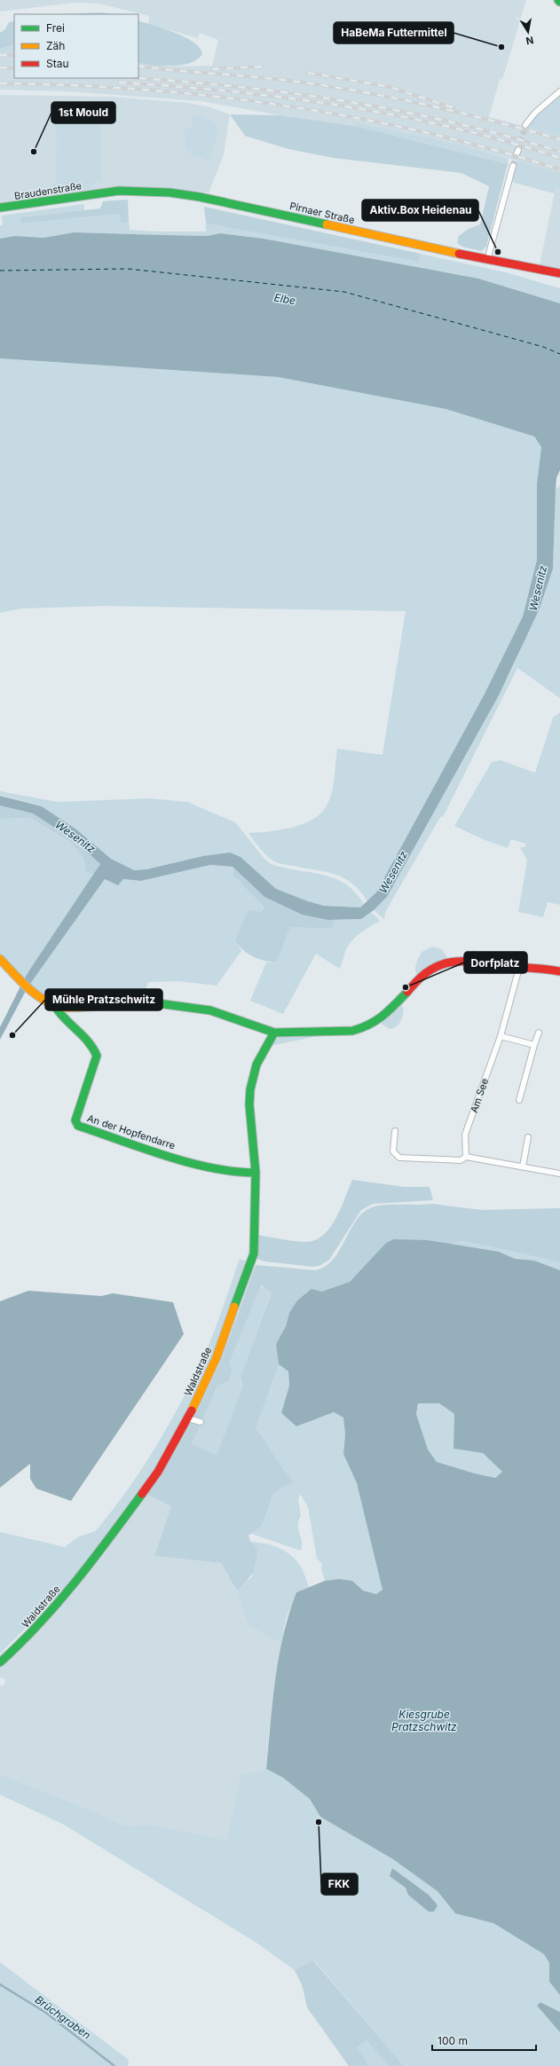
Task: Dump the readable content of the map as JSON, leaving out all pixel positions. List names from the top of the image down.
{
  "streets": {
    "street": [
      "Braudenstraße",
      "Pirnaer Straße",
      "Am See",
      "An der Hopfendarre",
      "Waldstraße"
    ]
  },
  "crossings": [
    ["Braudenstraße", "Pirnaer Straße"],
    ["An der Hopfendarre", "Waldstraße"]
  ],
  "water": [
    "Elbe",
    "Wesenitz",
    "Kiesgrube Pratzschwitz",
    "Brüchgraben"
  ],
  "places": [
    "HaBeMa Futtermittel",
    "1st Mould",
    "Aktiv.Box Heidenau",
    "Dorfplatz",
    "Mühle Pratzschwitz",
    "FKK"
  ],
  "legend": ["Frei", "Zäh", "Stau"],
  "scale_bar": "100 m",
  "north": "bottom"
}
